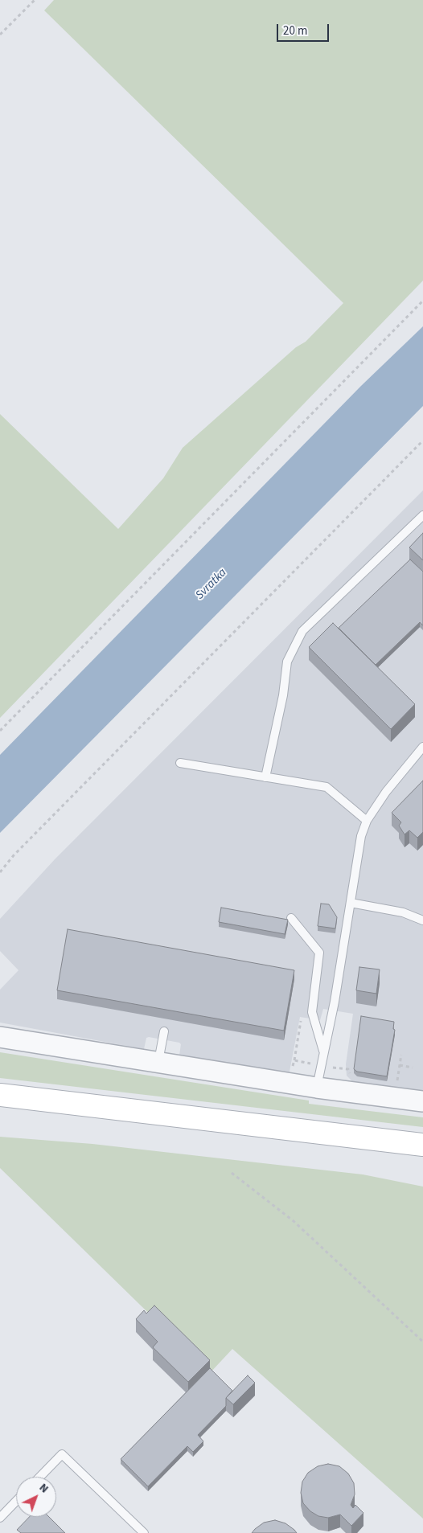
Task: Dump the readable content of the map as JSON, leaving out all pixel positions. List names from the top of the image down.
{
  "water": ["Svratka"],
  "scale_bar": "20 m",
  "north": "top right"
}
